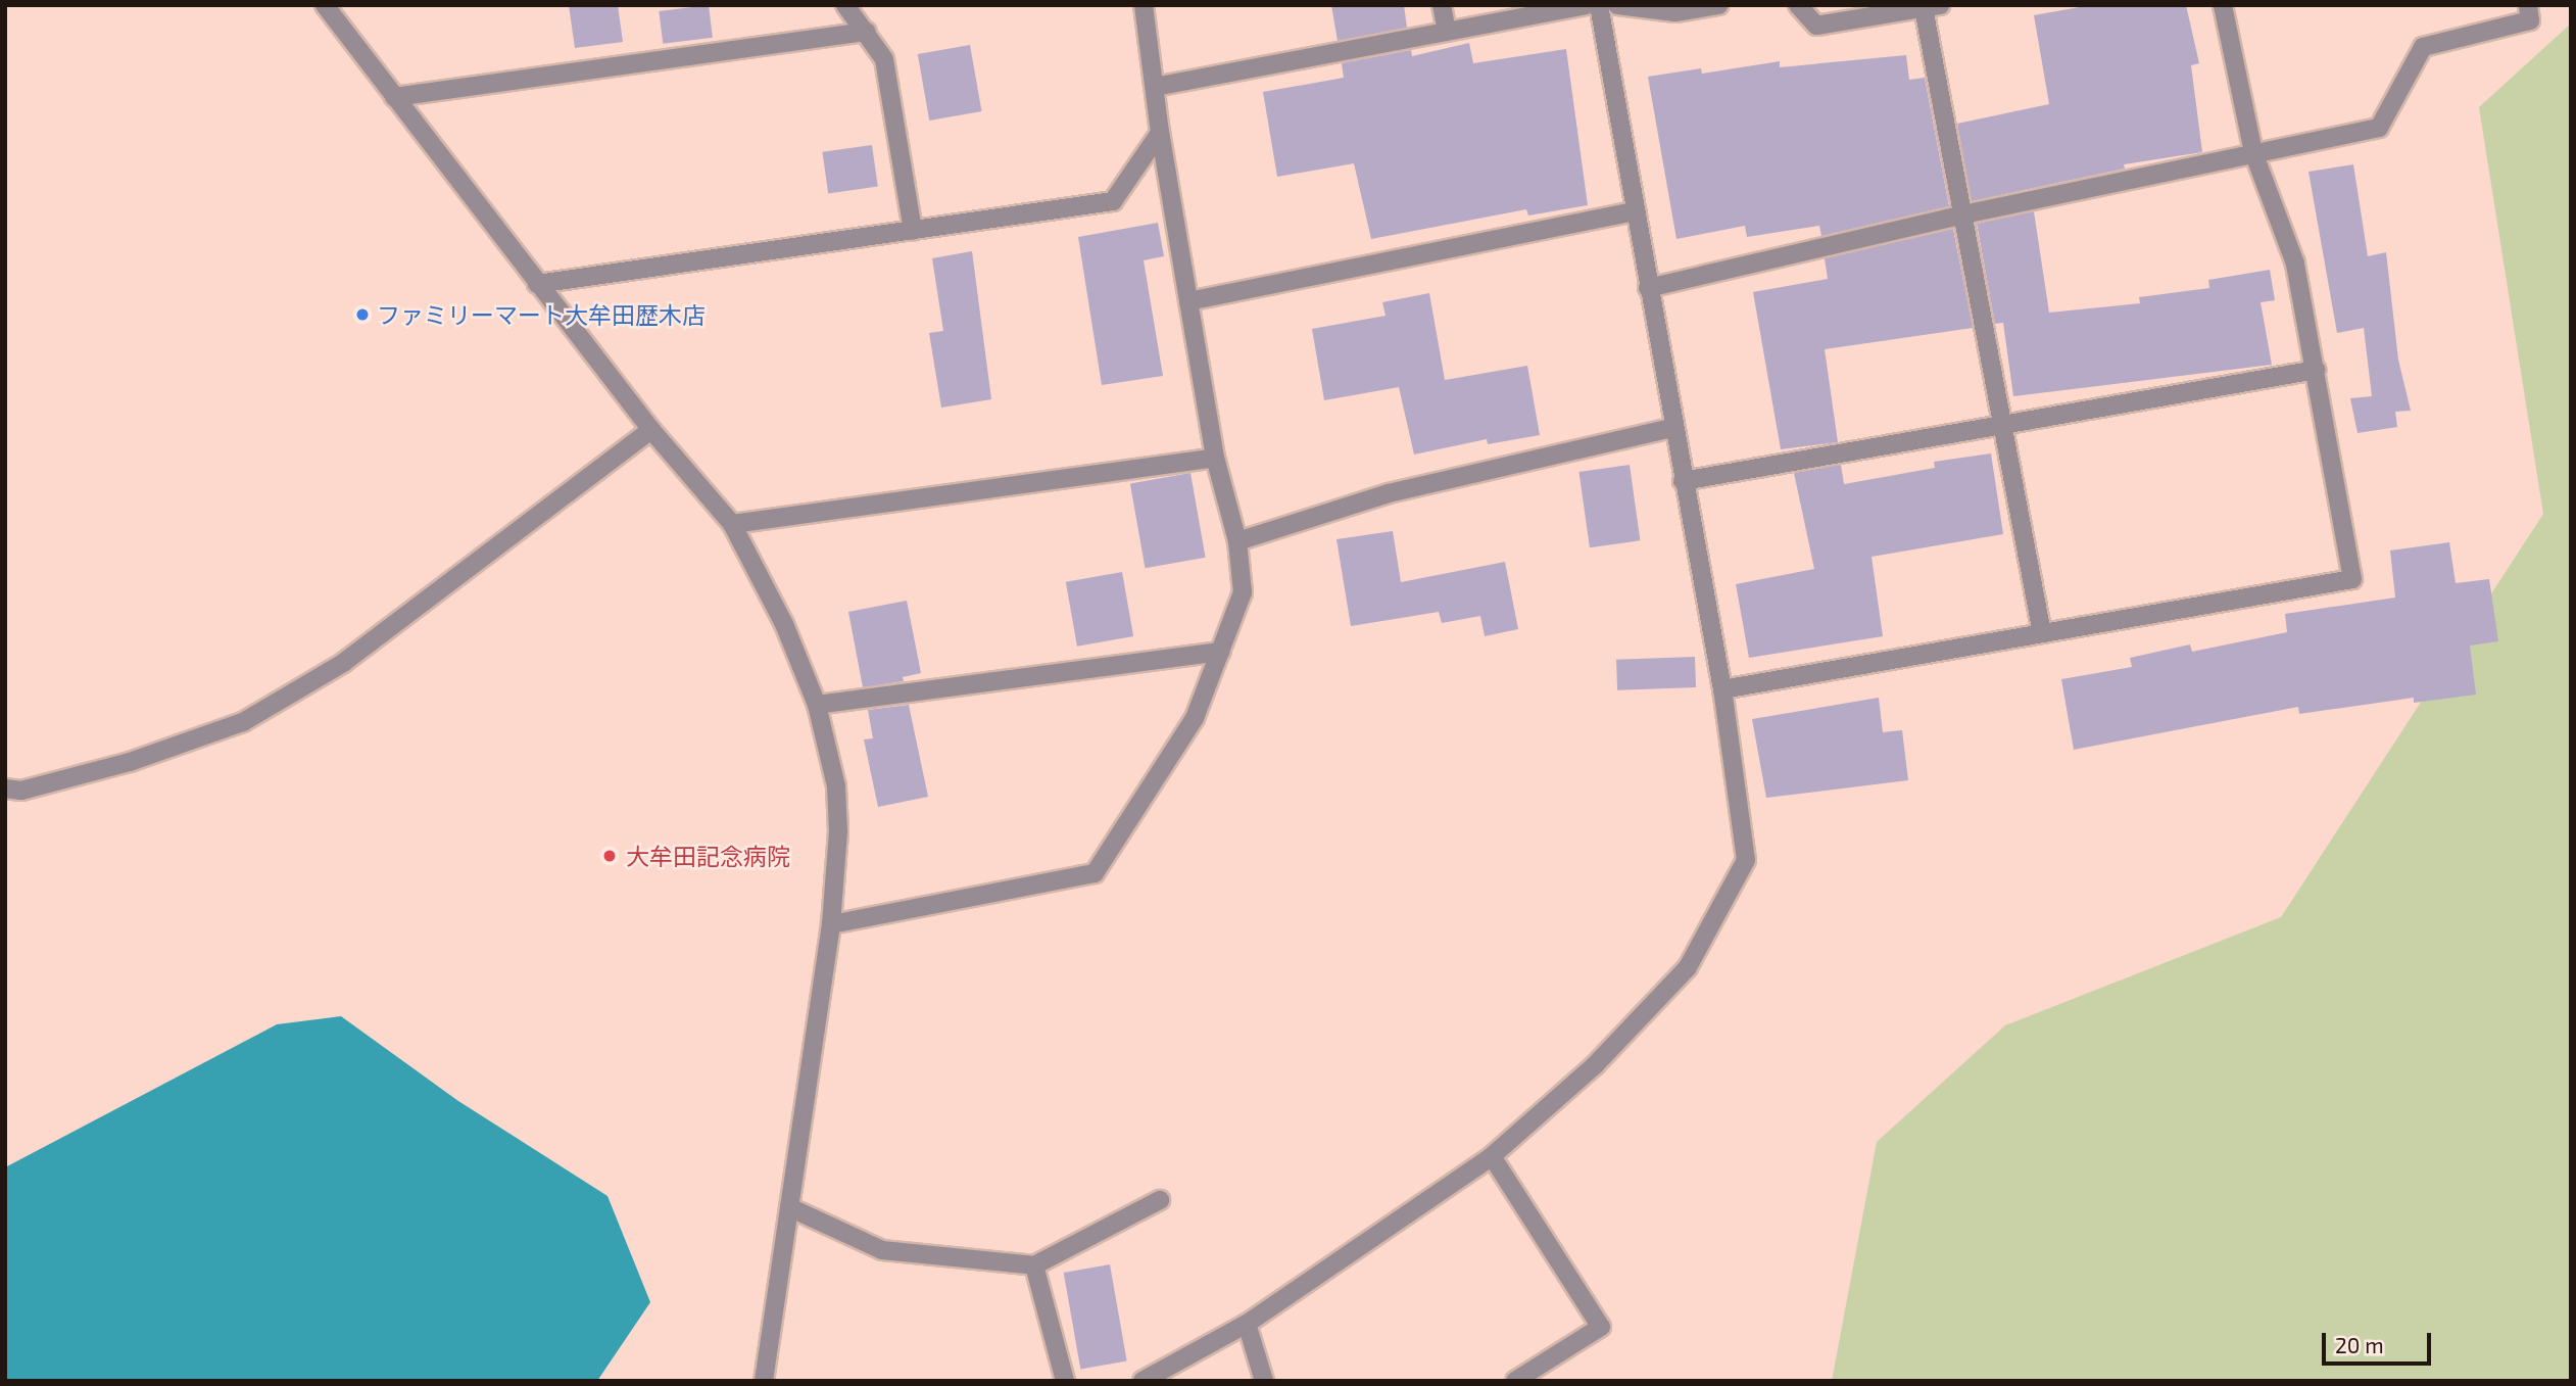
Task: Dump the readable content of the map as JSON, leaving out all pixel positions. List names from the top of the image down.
{
  "places": ["ファミリーマート大牟田歴木店", "大牟田記念病院"],
  "scale_bar": "20 m"
}
